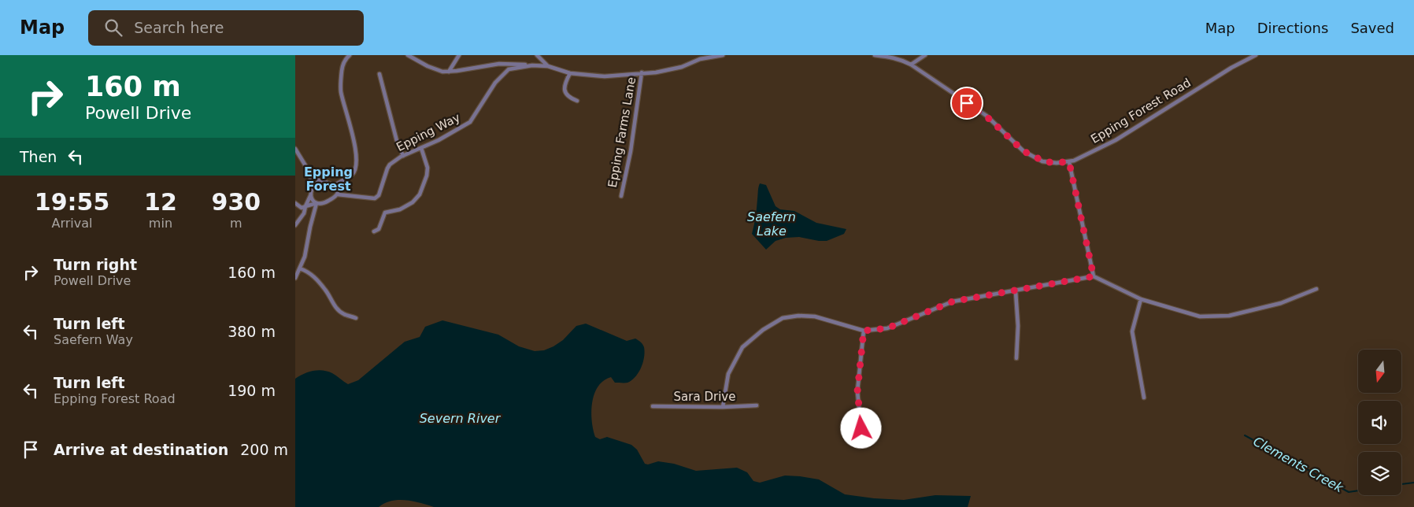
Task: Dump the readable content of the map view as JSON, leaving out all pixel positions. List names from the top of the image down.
{
  "streets": {
    "street": [
      "Epping Forest Road",
      "Epping Way",
      "Epping Farms Lane",
      "Sara Drive"
    ]
  },
  "crossings": [
    ["Epping Way", "Epping Farms Lane"]
  ],
  "districts": ["Epping Forest"],
  "water": ["Saefern Lake", "Severn River", "Clements Creek"],
  "north": "bottom",
  "page": {
    "header": "Map",
    "search": "Search here",
    "nav": ["Map", "Directions", "Saved"],
    "turn": ["160 m", "Powell Drive"],
    "then": "Then",
    "eta": [
      "19:55",
      "Arrival",
      "12",
      "min",
      "930",
      "m"
    ],
    "list": [
      {
        "name": "Turn right",
        "note": "Powell Drive",
        "value": "160 m"
      },
      {
        "name": "Turn left",
        "note": "Saefern Way",
        "value": "380 m"
      },
      {
        "name": "Turn left",
        "note": "Epping Forest Road",
        "value": "190 m"
      },
      {
        "name": "Arrive at destination",
        "value": "200 m"
      }
    ]
  }
}
